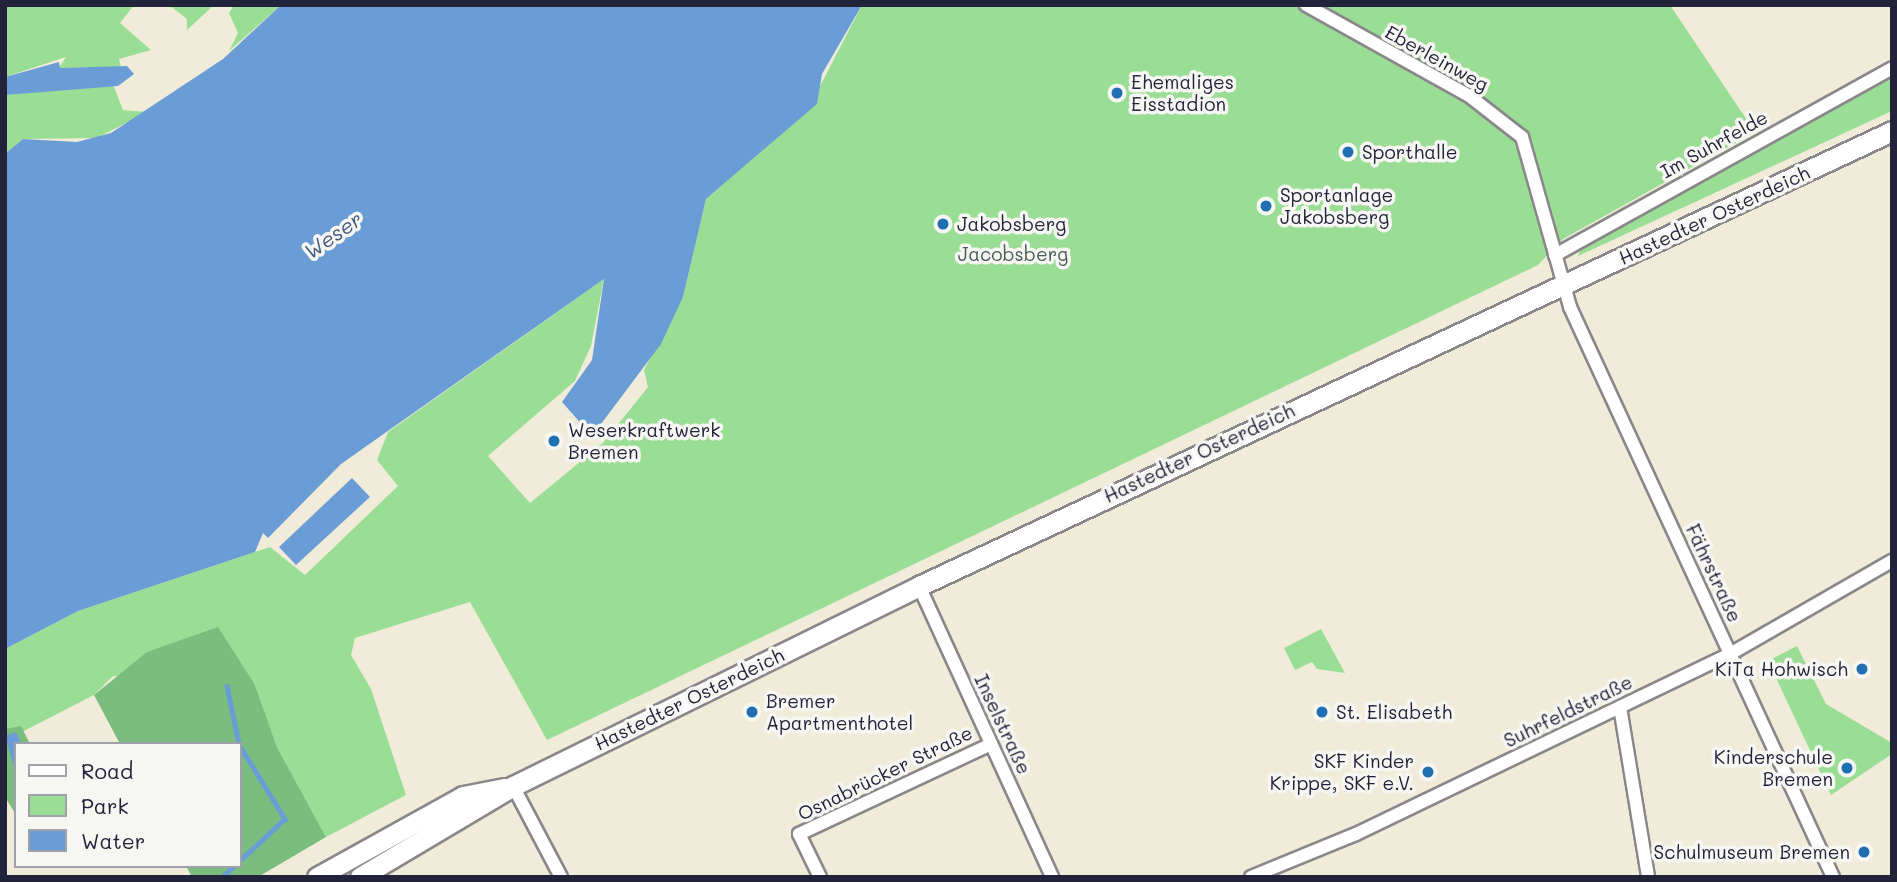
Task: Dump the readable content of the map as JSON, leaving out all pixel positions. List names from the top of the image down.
{
  "streets": {
    "main road": ["Hastedter Osterdeich"],
    "street": [
      "Eberleinweg",
      "Im Suhrfelde",
      "Fährstraße",
      "Suhrfeldstraße",
      "Inselstraße",
      "Osnabrücker Straße"
    ]
  },
  "crossings": [
    ["Eberleinweg", "Im Suhrfelde"],
    ["Eberleinweg", "Hastedter Osterdeich"],
    ["Eberleinweg", "Fährstraße"],
    ["Hastedter Osterdeich", "Fährstraße"],
    ["Hastedter Osterdeich", "Inselstraße"],
    ["Fährstraße", "Suhrfeldstraße"],
    ["Inselstraße", "Osnabrücker Straße"]
  ],
  "water": ["Weser"],
  "parks": ["Jacobsberg"],
  "places": [
    "Ehemaliges Eisstadion",
    "Sporthalle",
    "Sportanlage Jakobsberg",
    "Jakobsberg",
    "Weserkraftwerk Bremen",
    "KiTa Hohwisch",
    "Bremer Apartmenthotel",
    "St. Elisabeth",
    "Kinderschule Bremen",
    "SKF Kinder Krippe, SKF e.V.",
    "Schulmuseum Bremen"
  ],
  "legend": ["Road", "Park", "Water"]
}
